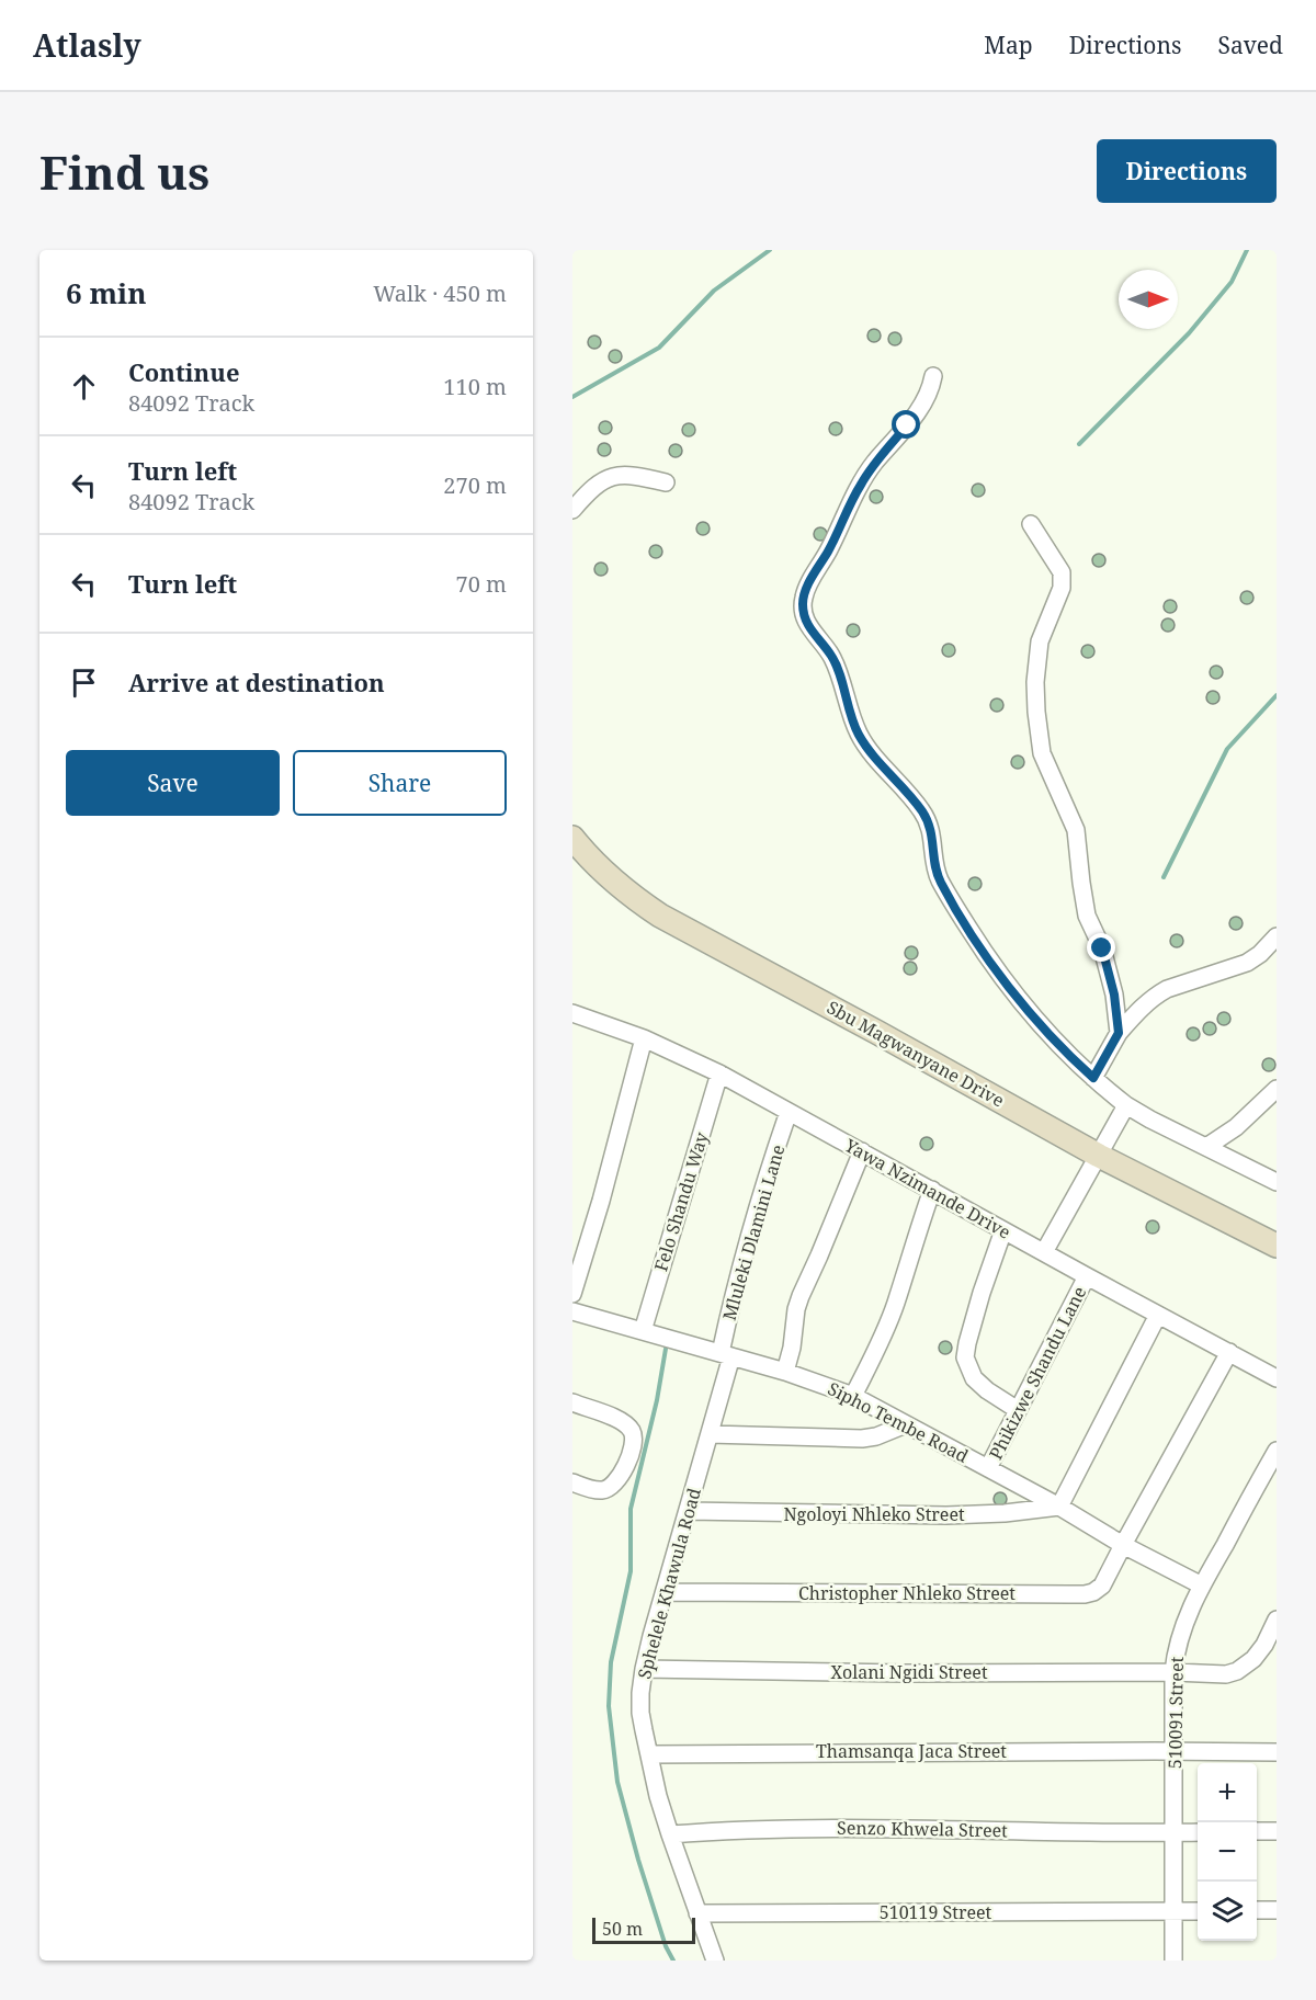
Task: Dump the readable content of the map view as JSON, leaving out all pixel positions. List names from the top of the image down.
{
  "streets": {
    "main road": ["Sbu Magwanyane Drive"],
    "street": [
      "Yawa Nzimande Drive",
      "Felo Shandu Way",
      "Mluleki Dlamini Lane",
      "Phikizwe Shandu Lane",
      "Sipho Tembe Road",
      "Ngoloyi Nhleko Street",
      "Sphelele Khawula Road",
      "Christopher Nhleko Street",
      "Xolani Ngidi Street",
      "510091 Street",
      "Thamsanqa Jaca Street",
      "Senzo Khwela Street",
      "510119 Street"
    ]
  },
  "crossings": [
    ["Yawa Nzimande Drive", "Felo Shandu Way"],
    ["Yawa Nzimande Drive", "Mluleki Dlamini Lane"],
    ["Yawa Nzimande Drive", "Phikizwe Shandu Lane"],
    ["Yawa Nzimande Drive", "Christopher Nhleko Street"],
    ["Felo Shandu Way", "Sipho Tembe Road"],
    ["Mluleki Dlamini Lane", "Sipho Tembe Road"],
    ["Mluleki Dlamini Lane", "Sphelele Khawula Road"],
    ["Phikizwe Shandu Lane", "Sipho Tembe Road"],
    ["Sipho Tembe Road", "Ngoloyi Nhleko Street"],
    ["Sipho Tembe Road", "Sphelele Khawula Road"],
    ["Sipho Tembe Road", "Christopher Nhleko Street"],
    ["Sipho Tembe Road", "510091 Street"],
    ["Ngoloyi Nhleko Street", "Sphelele Khawula Road"],
    ["Sphelele Khawula Road", "Christopher Nhleko Street"],
    ["Sphelele Khawula Road", "Xolani Ngidi Street"],
    ["Sphelele Khawula Road", "Thamsanqa Jaca Street"],
    ["Sphelele Khawula Road", "Senzo Khwela Street"],
    ["Sphelele Khawula Road", "510119 Street"],
    ["Xolani Ngidi Street", "510091 Street"],
    ["510091 Street", "Thamsanqa Jaca Street"],
    ["510091 Street", "Senzo Khwela Street"],
    ["510091 Street", "510119 Street"]
  ],
  "scale_bar": "50 m",
  "north": "right",
  "page": {
    "header": "Atlasly",
    "nav": ["Map", "Directions", "Saved"],
    "buttons": [
      "Directions",
      ["Save", "Share"]
    ],
    "title": "Find us",
    "heading": ["6 min", "Walk · 450 m"],
    "list": [
      ["Continue", "84092 Track", "110 m"],
      ["Turn left", "84092 Track", "270 m"],
      ["Turn left", "70 m"],
      "Arrive at destination"
    ],
    "map_buttons": ["+", "−"],
    "scale": "50 m"
  }
}
